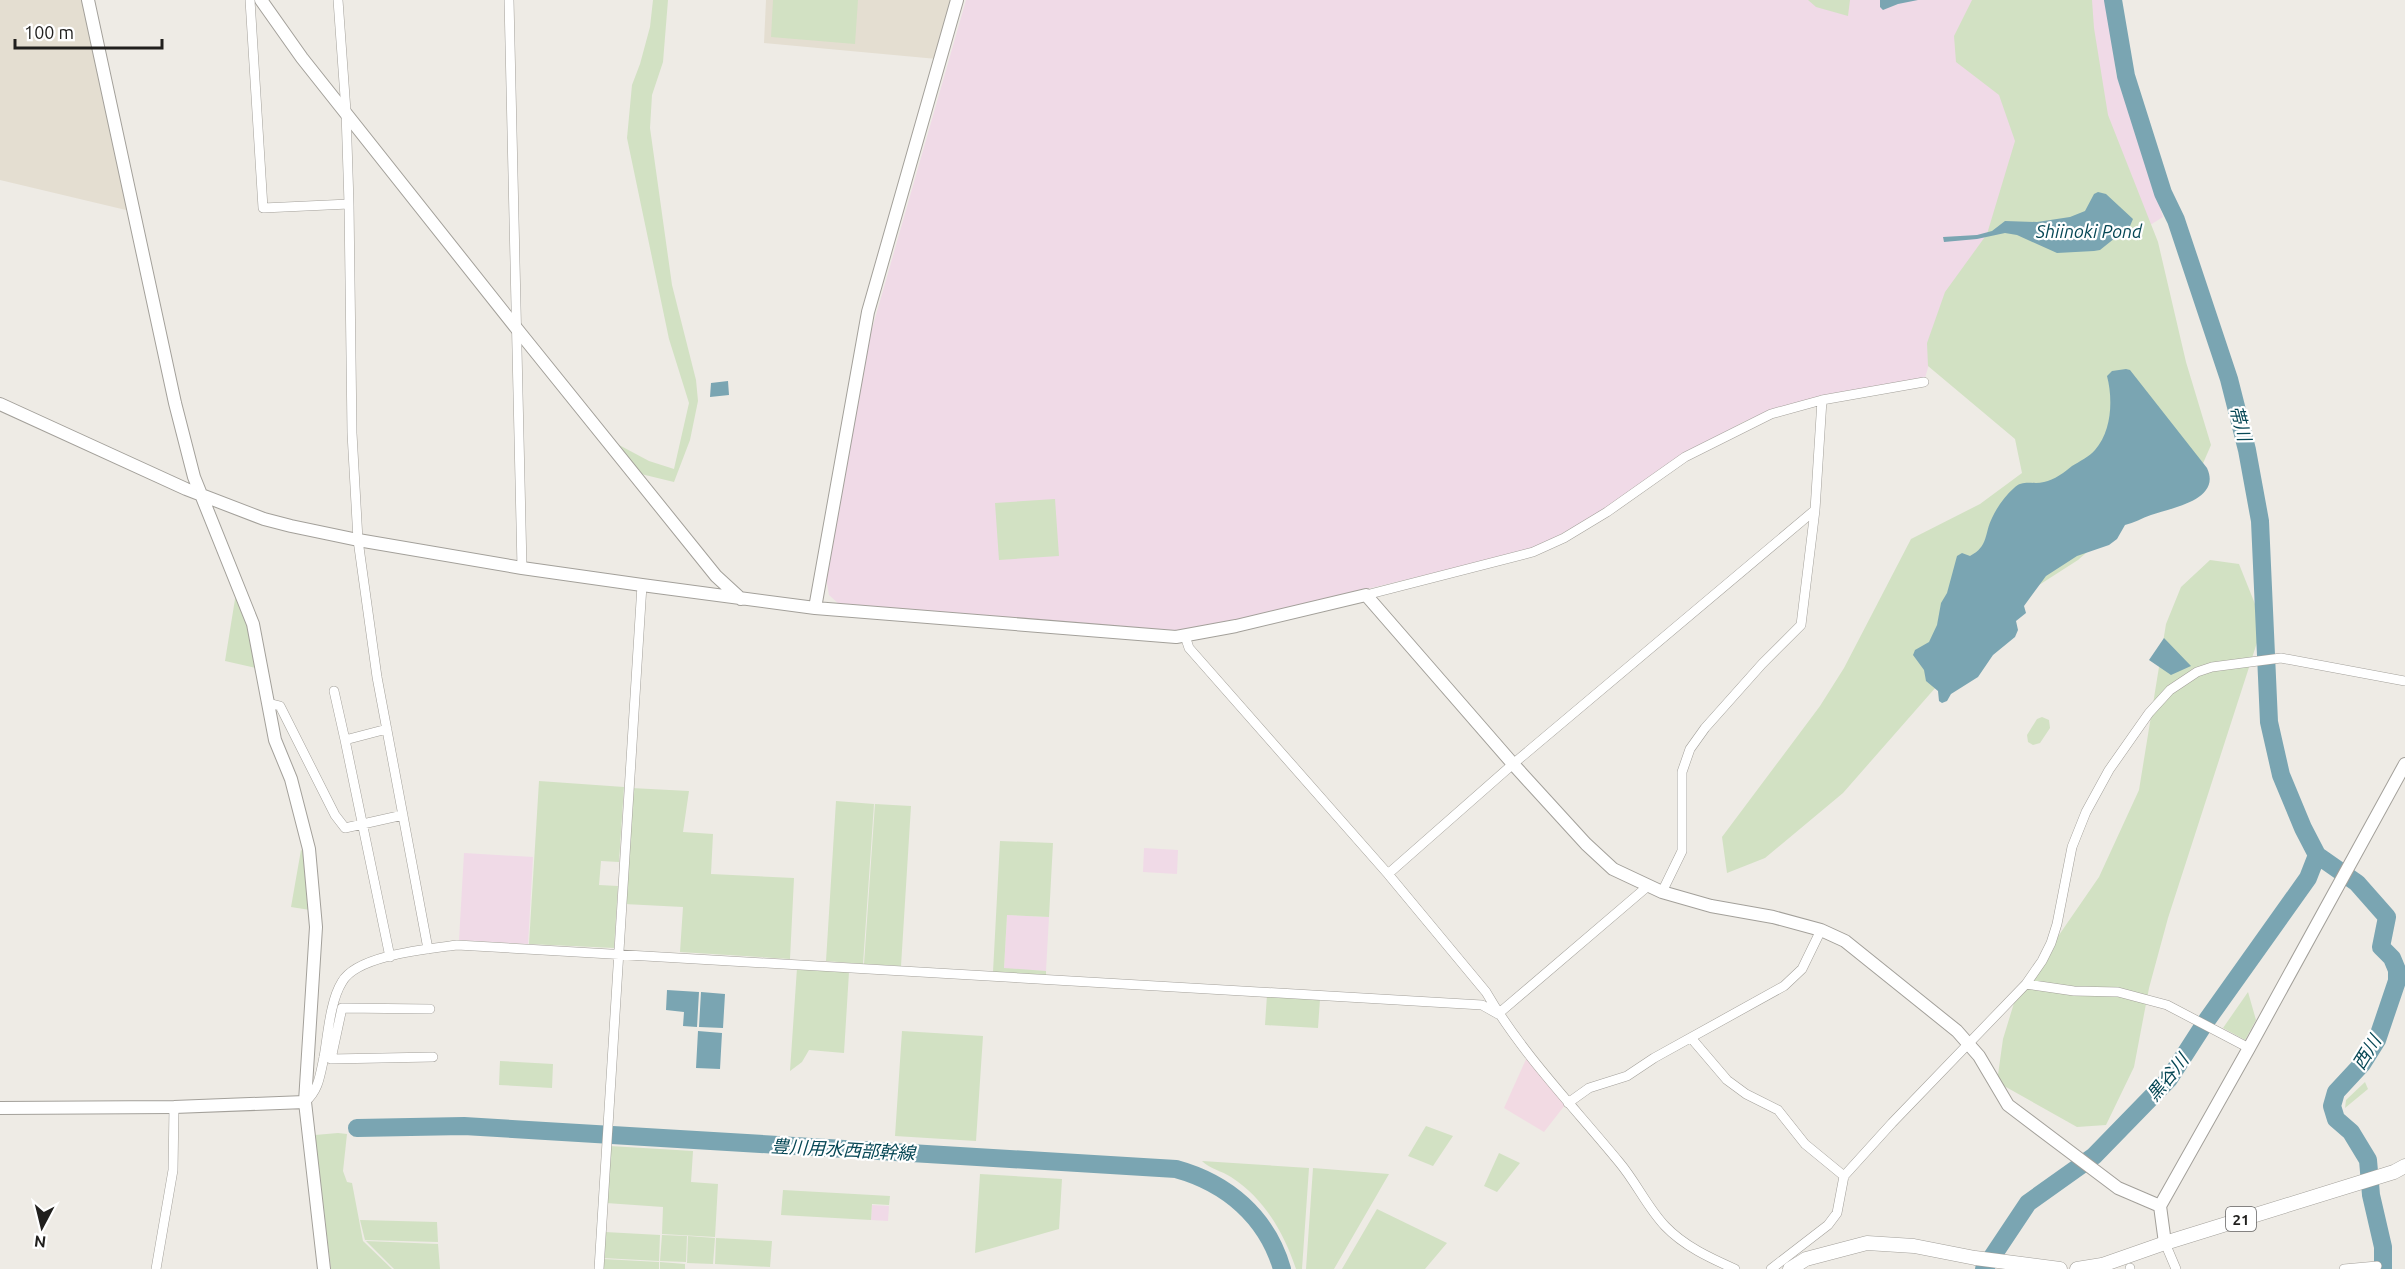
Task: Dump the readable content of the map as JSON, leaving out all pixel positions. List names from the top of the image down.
{
  "streets": {
    "main road": ["21"]
  },
  "water": [
    "Shiinoki Pond",
    "帯川",
    "西川",
    "黒谷川",
    "豊川用水西部幹線"
  ],
  "scale_bar": "100 m",
  "north": "bottom"
}
